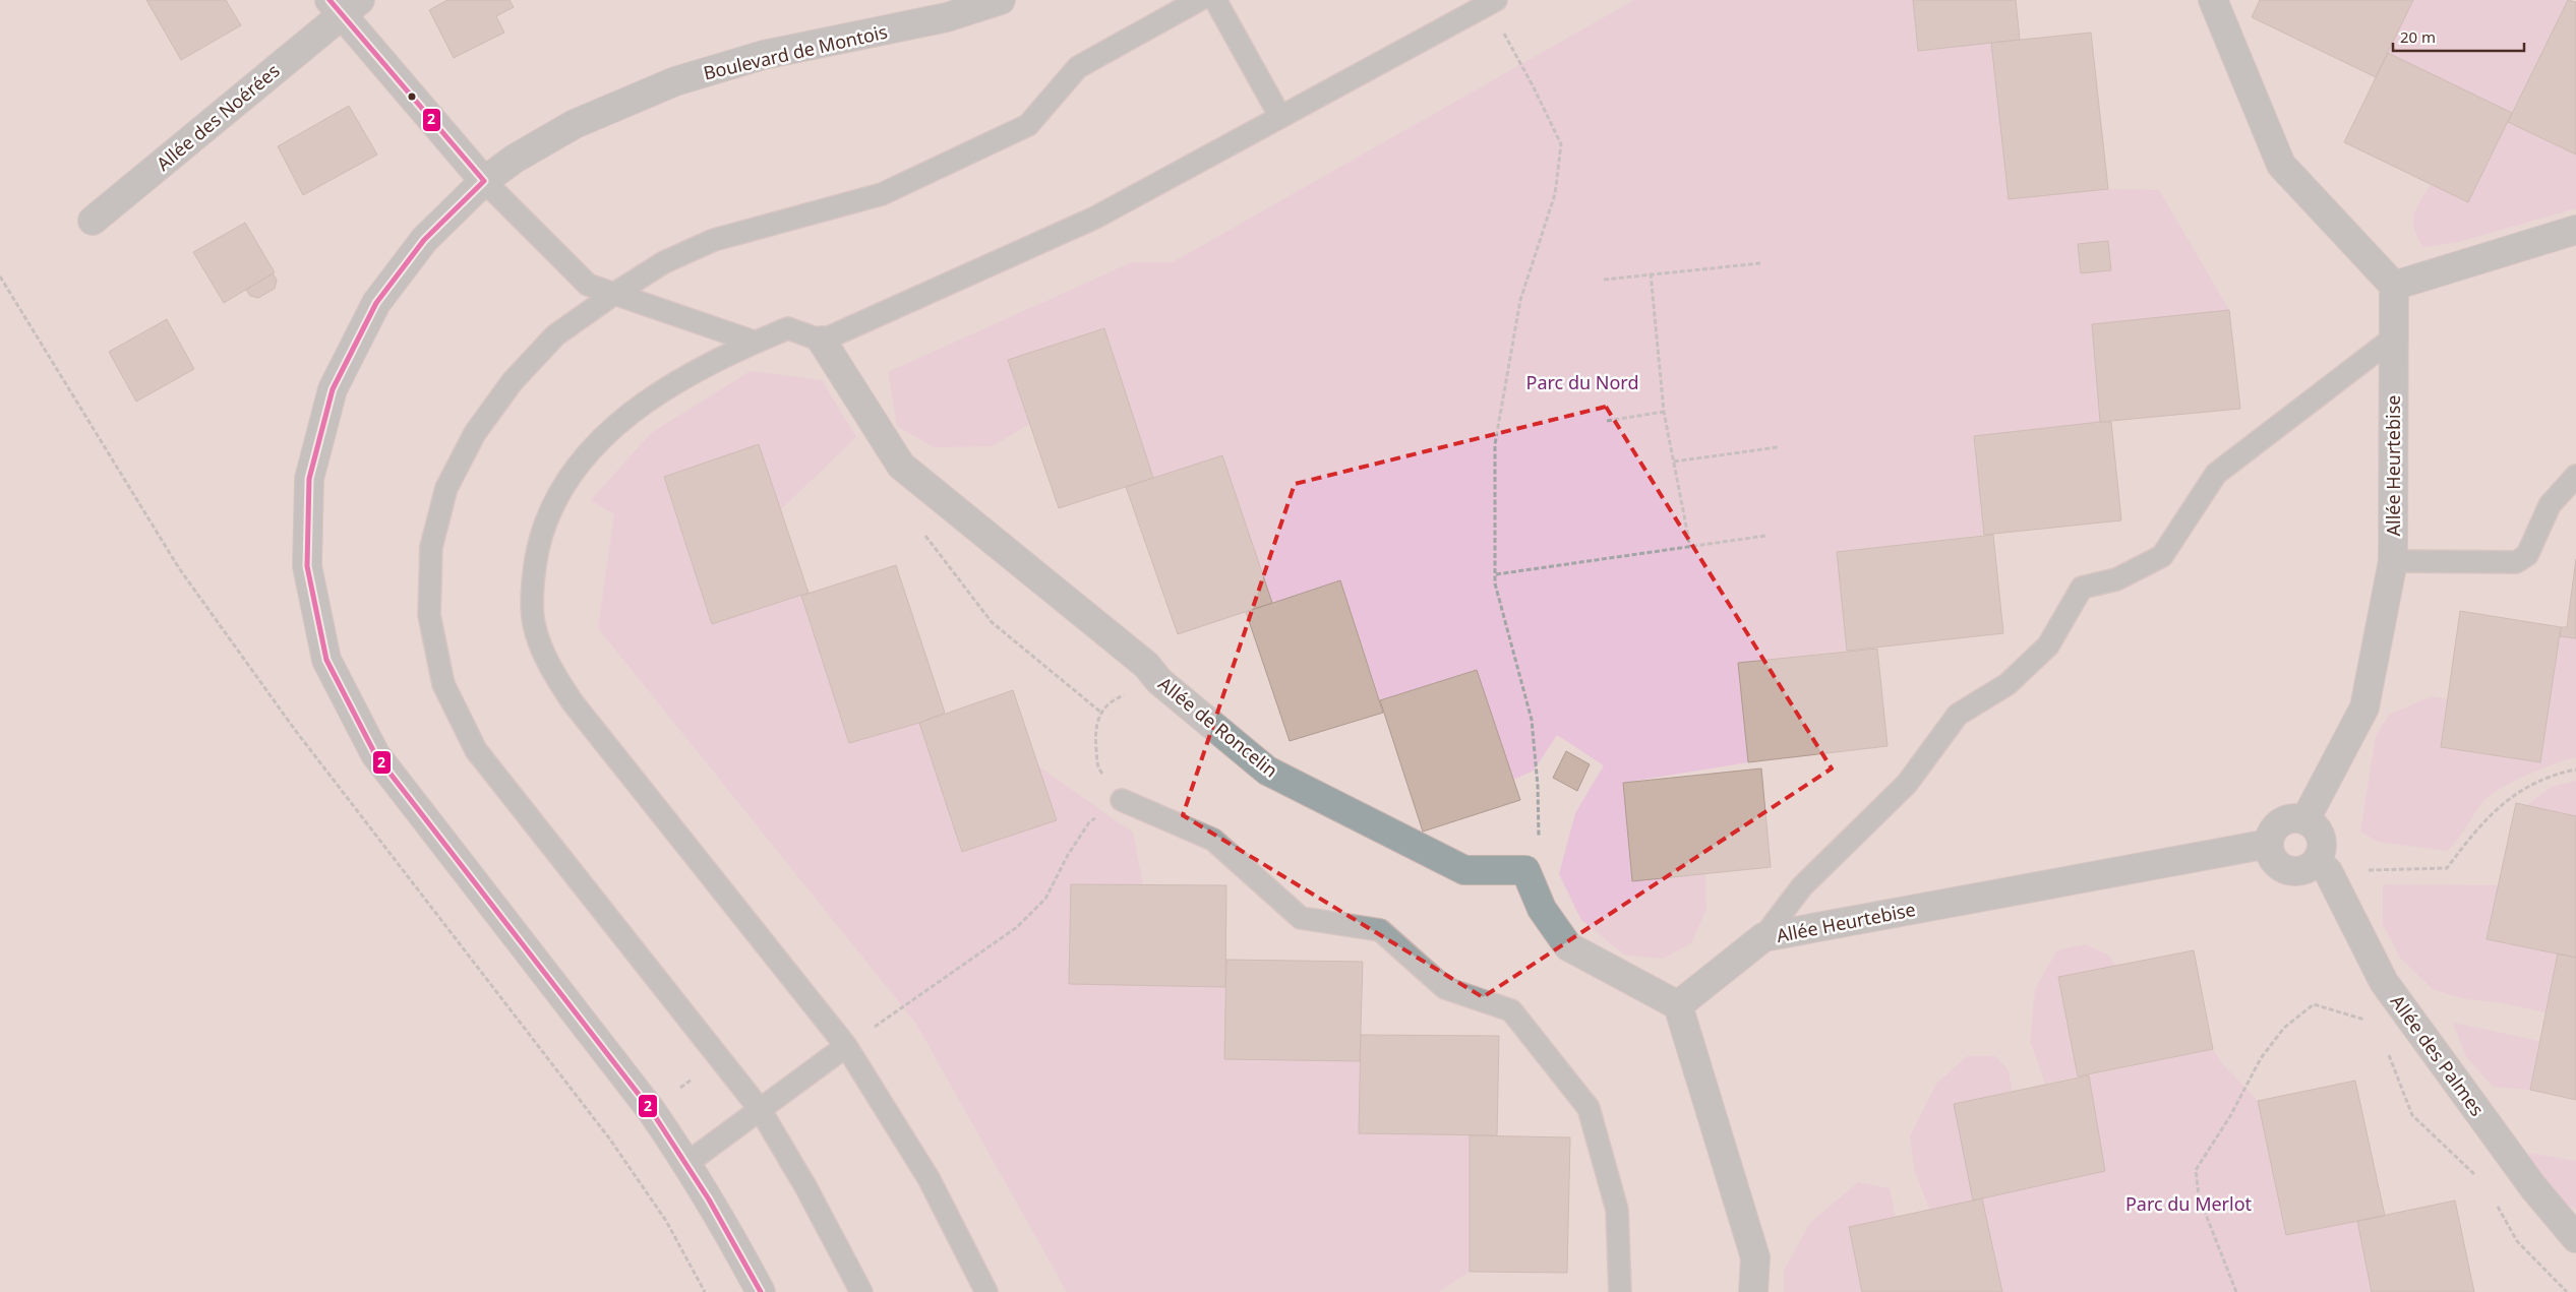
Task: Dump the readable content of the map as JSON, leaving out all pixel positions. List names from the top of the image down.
{
  "streets": {
    "street": [
      "Boulevard de Montois",
      "Allée des Noérées",
      "Allée Heurtebise",
      "Allée de Roncelin",
      "Allée des Palmes"
    ]
  },
  "crossings": [
    ["Allée Heurtebise", "Allée des Palmes"]
  ],
  "parks": ["Parc du Nord", "Parc du Merlot"],
  "lines": ["transit line 2"],
  "scale_bar": "20 m"
}
